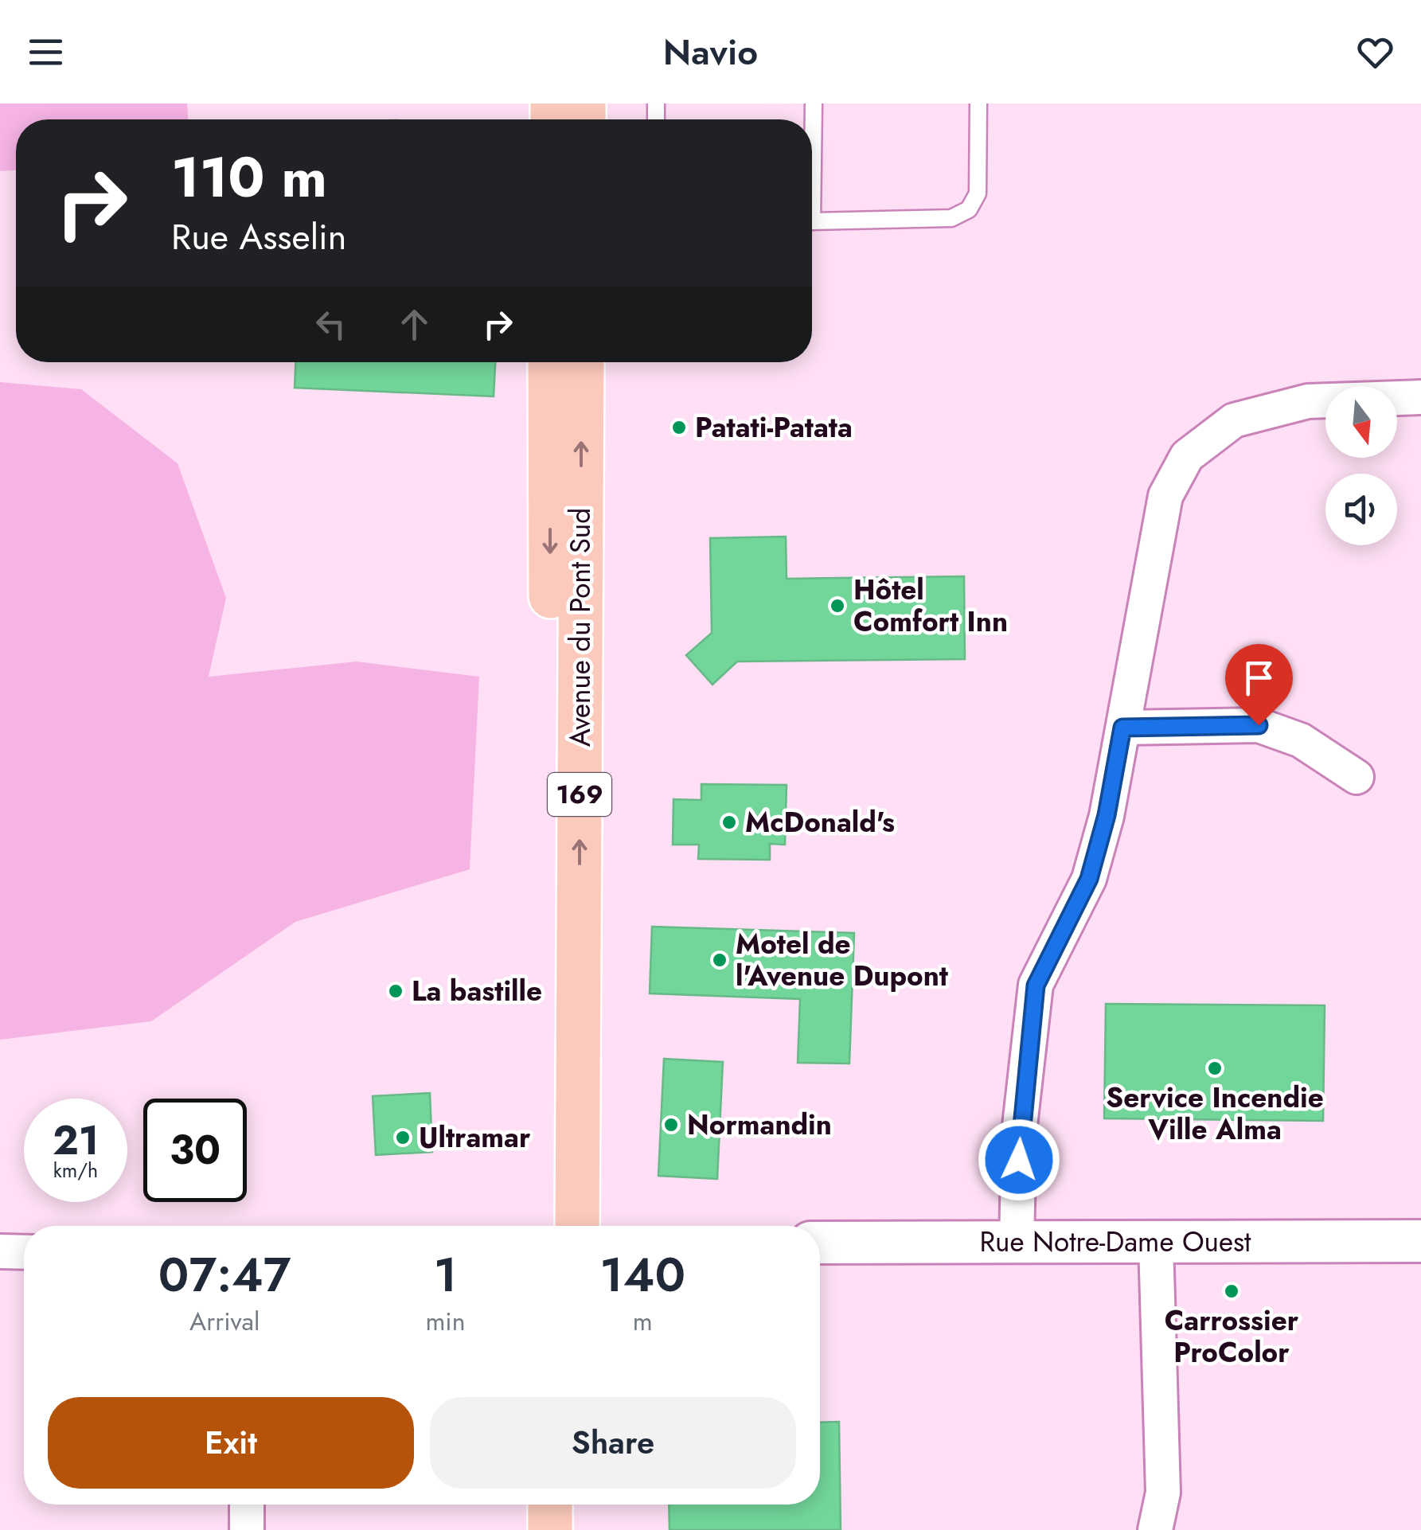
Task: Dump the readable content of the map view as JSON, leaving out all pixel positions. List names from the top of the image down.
{
  "streets": {
    "main road": ["Avenue du Pont Sud", "169"],
    "street": ["Rue Notre-Dame Ouest"]
  },
  "places": [
    "Patati-Patata",
    "Hôtel Comfort Inn",
    "McDonald's",
    "Motel de l'Avenue Dupont",
    "La bastille",
    "Service Incendie Ville Alma",
    "Normandin",
    "Ultramar",
    "Carrossier ProColor"
  ],
  "north": "bottom",
  "page": {
    "header": "Navio",
    "turn": ["110 m", "Rue Asselin"],
    "speed": "21 km/h",
    "limit": "30",
    "eta": [
      "07:47",
      "Arrival",
      "1",
      "min",
      "140",
      "m"
    ],
    "buttons": ["Exit", "Share"]
  }
}
